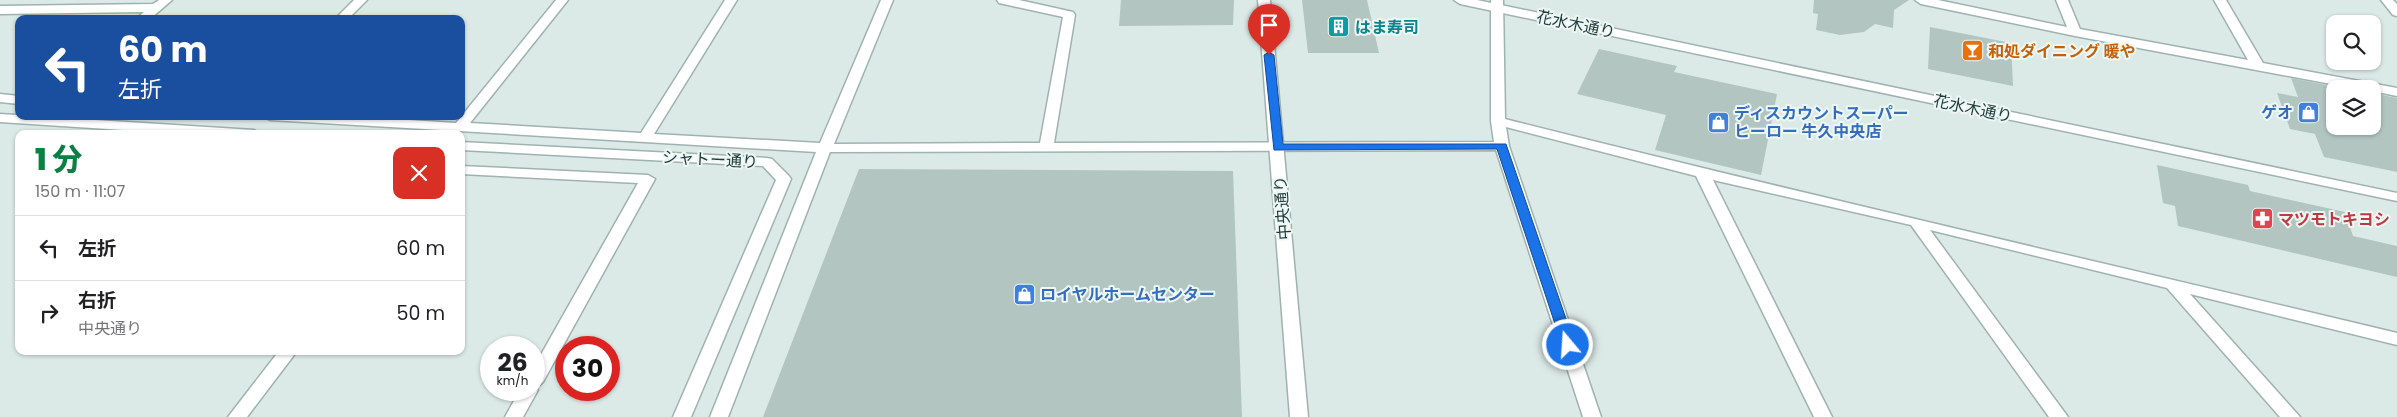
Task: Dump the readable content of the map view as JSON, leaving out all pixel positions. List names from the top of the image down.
{
  "streets": {
    "street": ["花水木通り", "シャトー通り", "中央通り"]
  },
  "places": {
    "building": ["はま寿司"],
    "bar": ["和処ダイニング 暖や"],
    "shop": ["ゲオ", "ディスカウントスーパー ヒーロー 牛久中央店", "ロイヤルホームセンター"],
    "pharmacy": ["マツモトキヨシ"]
  },
  "page": {
    "turn": ["60 m", "左折"],
    "heading": ["1 分", "150 m · 11:07"],
    "list": [
      {
        "name": "左折",
        "value": "60 m"
      },
      {
        "name": "右折",
        "note": "中央通り",
        "value": "50 m"
      }
    ],
    "speed": "26 km/h",
    "limit": "30"
  }
}
